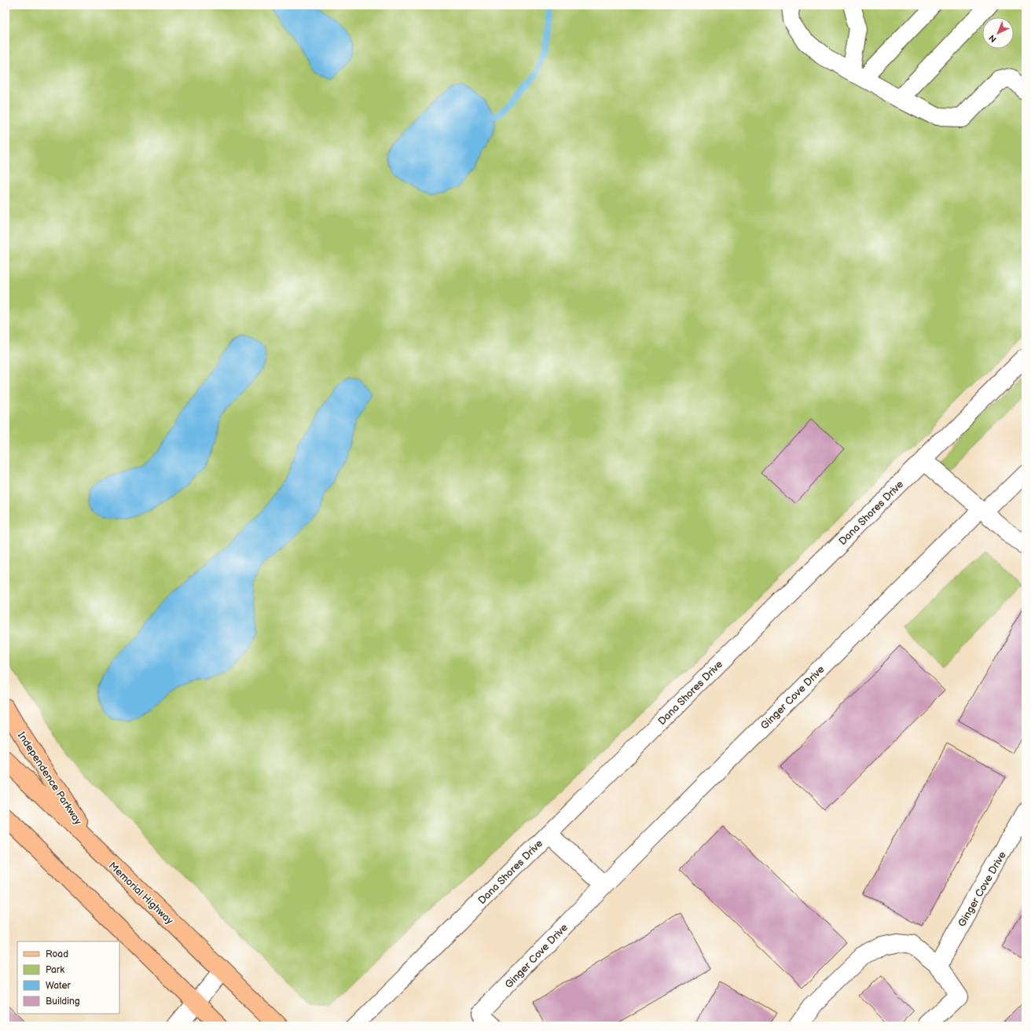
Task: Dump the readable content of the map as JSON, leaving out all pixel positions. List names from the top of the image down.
{
  "streets": {
    "main road": ["Independence Parkway", "Memorial Highway"],
    "street": ["Dana Shores Drive", "Ginger Cove Drive"]
  },
  "crossings": [
    ["Independence Parkway", "Memorial Highway"]
  ],
  "legend": [
    "Road",
    "Park",
    "Water",
    "Building"
  ],
  "north": "bottom left"
}
